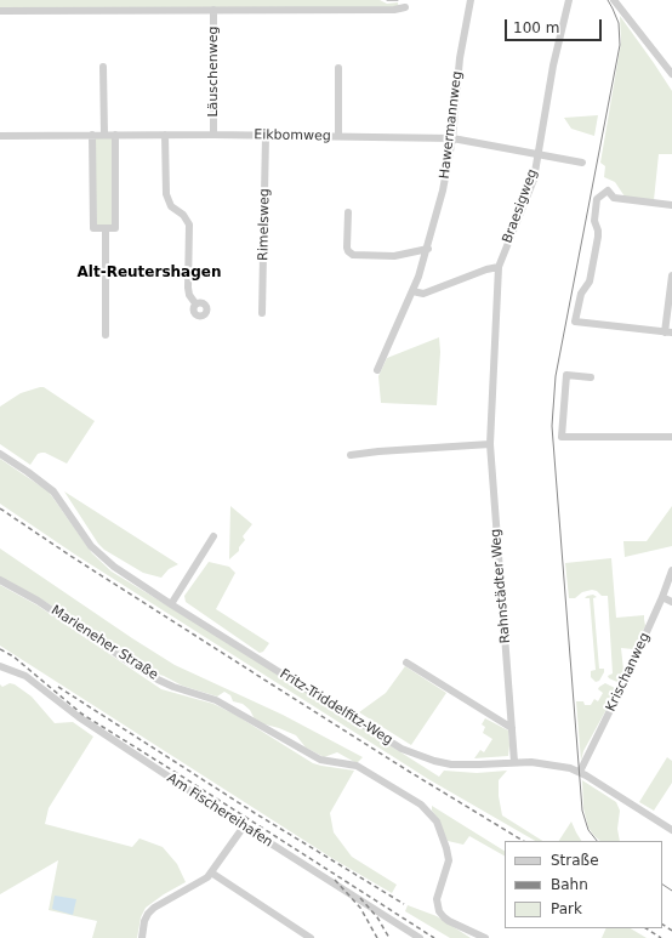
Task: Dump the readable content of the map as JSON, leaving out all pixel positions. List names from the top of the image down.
{
  "streets": {
    "street": [
      "Läuschenweg",
      "Hawermannweg",
      "Eikbomweg",
      "Braesigweg",
      "Rimelsweg",
      "Rahnstädter Weg",
      "Marieneher Straße",
      "Krischanweg",
      "Fritz-Triddelfitz-Weg",
      "Am Fischereihafen"
    ]
  },
  "crossings": [
    ["Läuschenweg", "Eikbomweg"],
    ["Hawermannweg", "Eikbomweg"],
    ["Eikbomweg", "Braesigweg"],
    ["Eikbomweg", "Rimelsweg"],
    ["Braesigweg", "Rahnstädter Weg"],
    ["Rahnstädter Weg", "Fritz-Triddelfitz-Weg"],
    ["Krischanweg", "Fritz-Triddelfitz-Weg"]
  ],
  "districts": ["Alt-Reutershagen"],
  "legend": ["Straße", "Bahn", "Park"],
  "scale_bar": "100 m"
}
